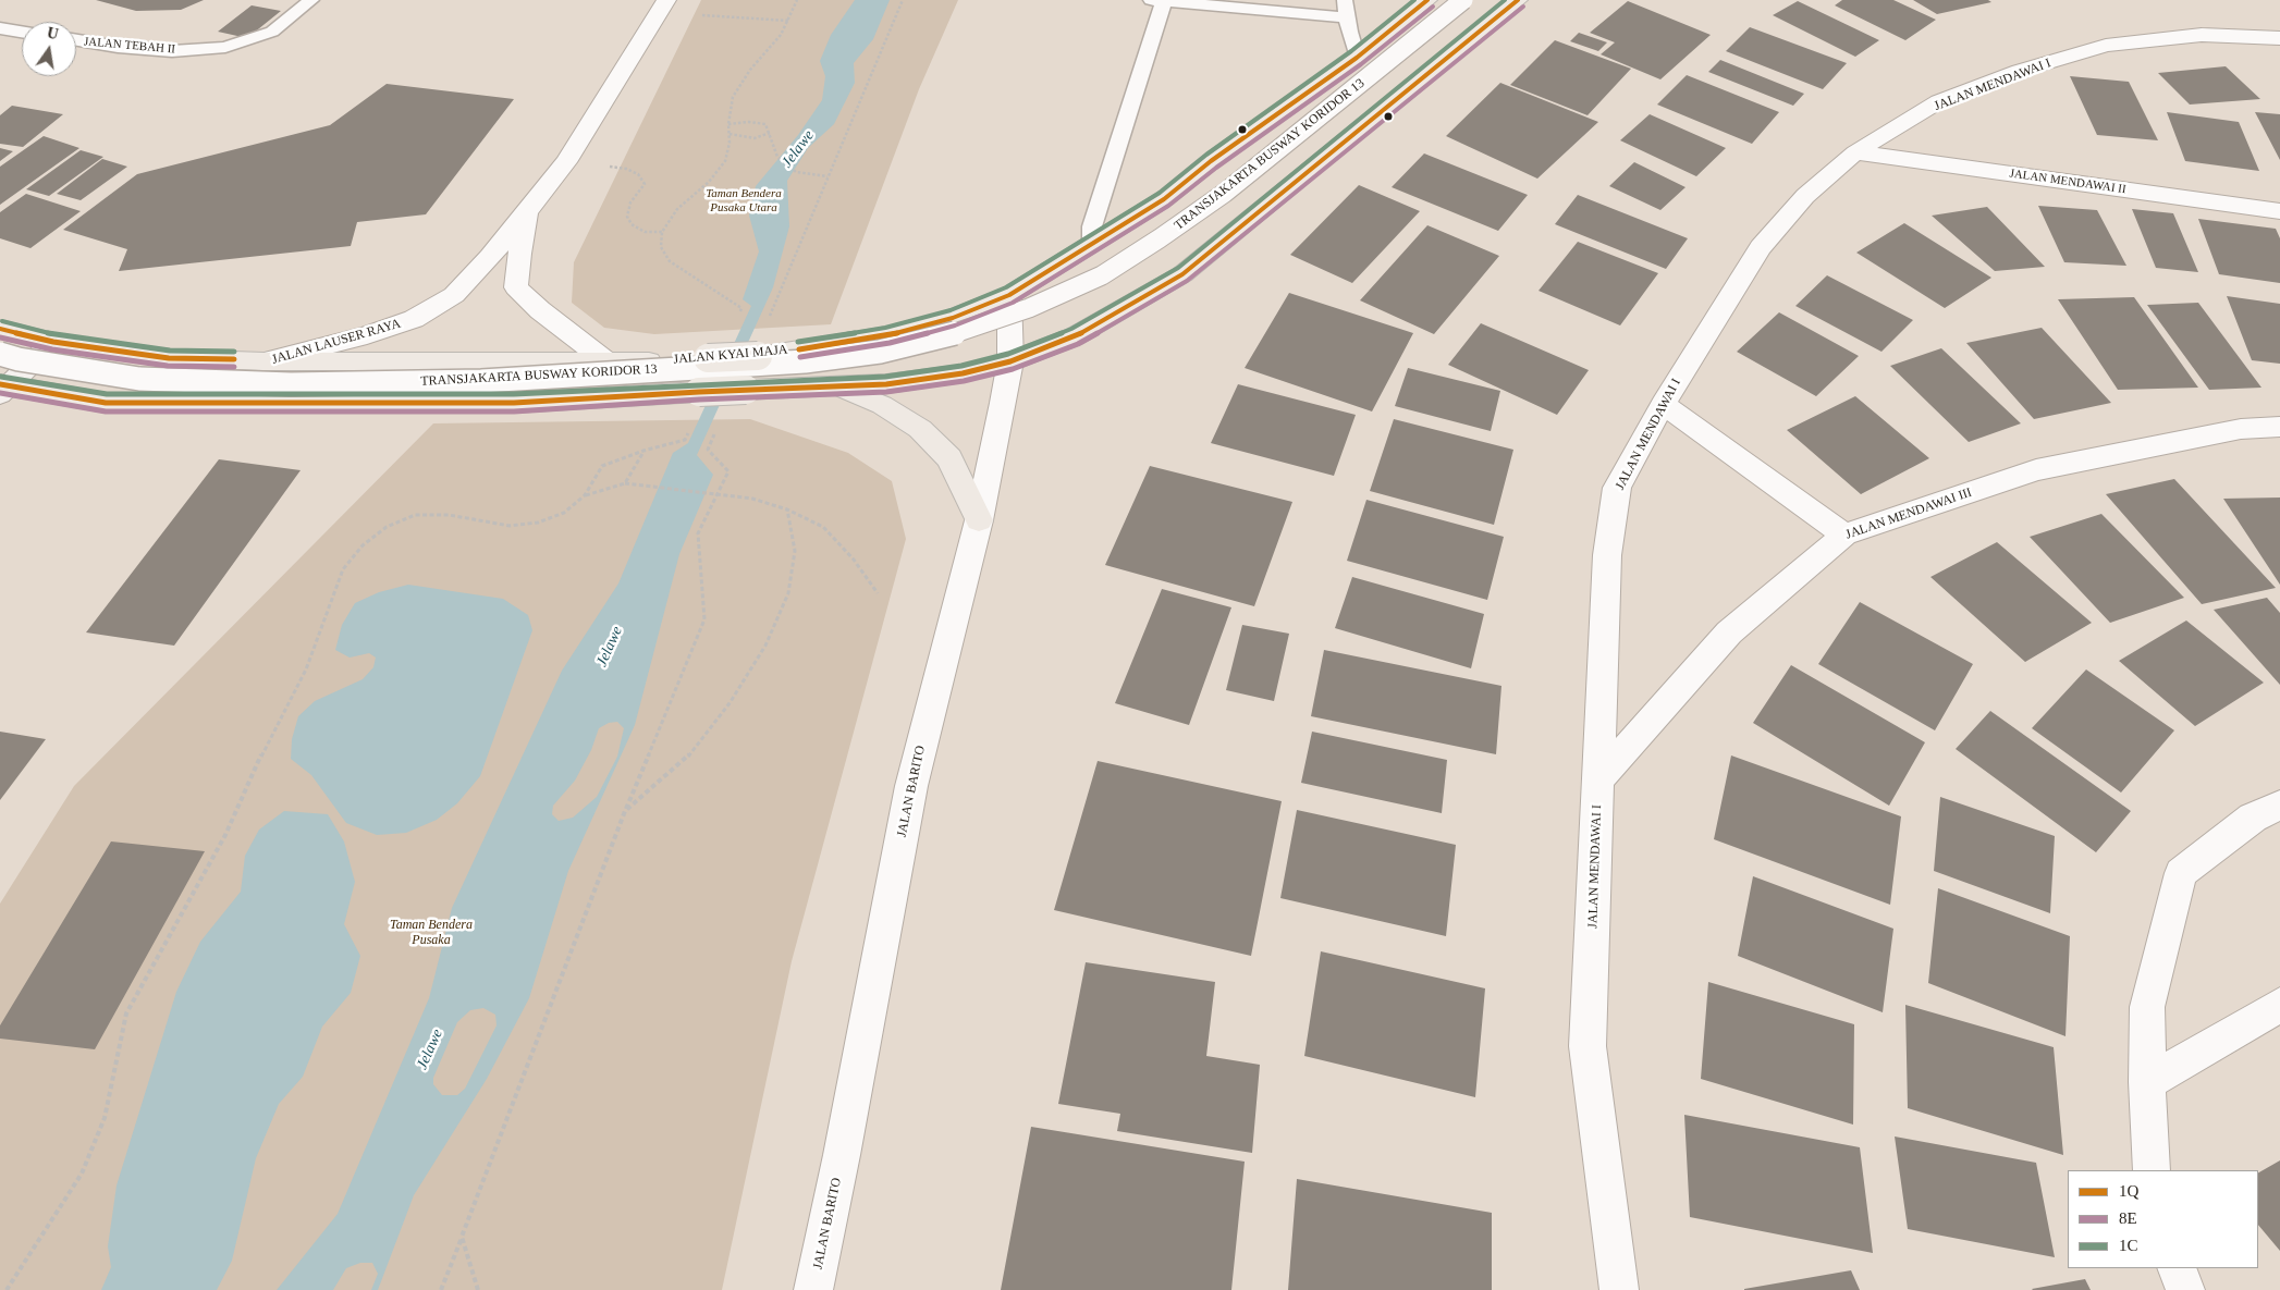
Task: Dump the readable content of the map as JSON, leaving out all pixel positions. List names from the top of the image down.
{
  "streets": {
    "main road": ["JALAN KYAI MAJA"],
    "street": [
      "JALAN MENDAWAI I",
      "JALAN MENDAWAI II",
      "JALAN LAUSER RAYA",
      "JALAN MENDAWAI III",
      "JALAN BARITO"
    ],
    "lane": ["JALAN TEBAH II", "TRANSJAKARTA BUSWAY KORIDOR 13"]
  },
  "crossings": [
    ["JALAN MENDAWAI I", "JALAN MENDAWAI II"],
    ["JALAN MENDAWAI I", "JALAN MENDAWAI III"],
    ["JALAN LAUSER RAYA", "JALAN KYAI MAJA"],
    ["JALAN KYAI MAJA", "JALAN BARITO"]
  ],
  "water": ["Jelawe"],
  "parks": ["Taman Bendera Pusaka Utara", "Taman Bendera Pusaka"],
  "lines": ["transit line 1Q", "transit line 1C", "transit line 8E"],
  "legend": ["1Q", "8E", "1C"],
  "north": "top"
}
